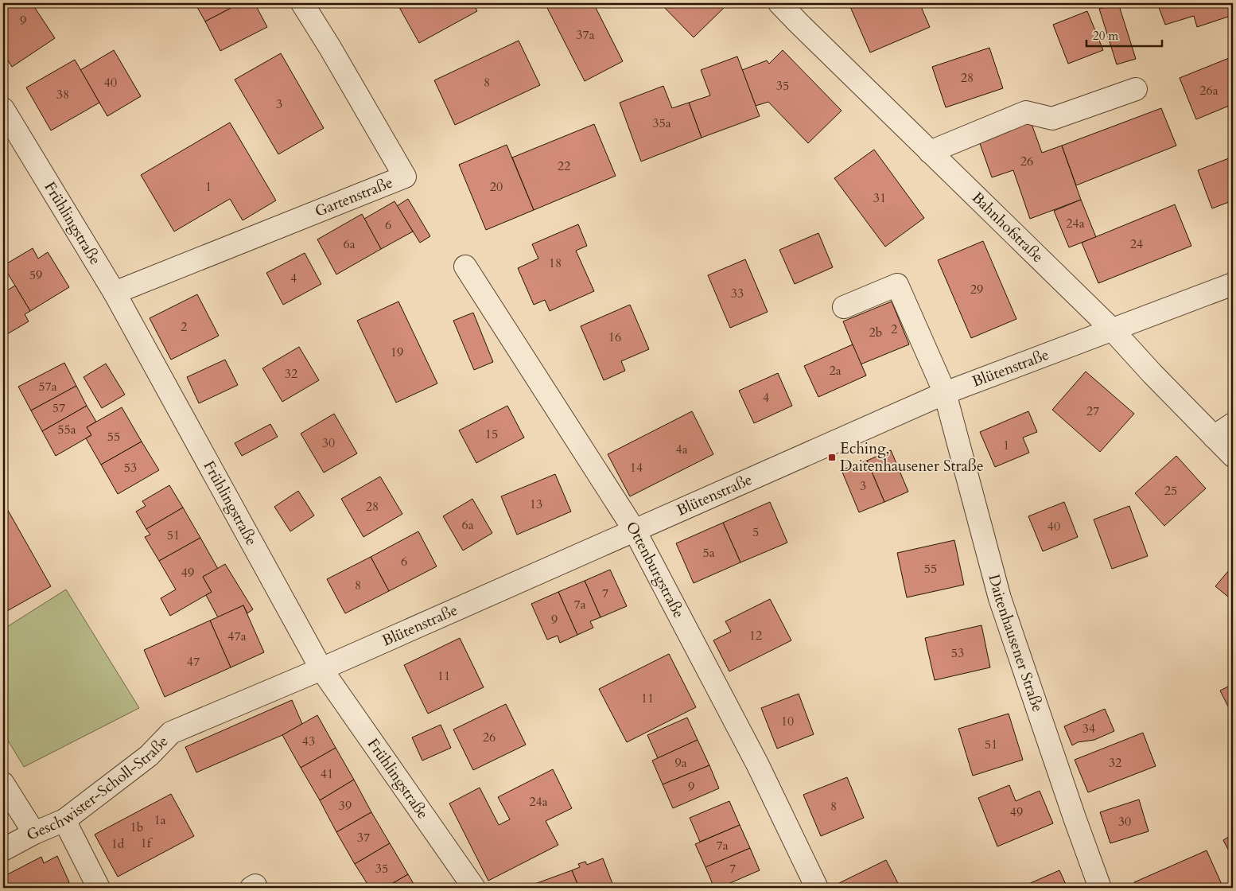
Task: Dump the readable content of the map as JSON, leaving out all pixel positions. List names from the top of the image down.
{
  "streets": {
    "street": [
      "Gartenstraße",
      "Frühlingstraße",
      "Bahnhofstraße",
      "Blütenstraße",
      "Ottenburgstraße",
      "Daitenhausener Straße",
      "Geschwister-Scholl-Straße"
    ]
  },
  "crossings": [
    ["Gartenstraße", "Frühlingstraße"],
    ["Frühlingstraße", "Blütenstraße"],
    ["Frühlingstraße", "Geschwister-Scholl-Straße"],
    ["Bahnhofstraße", "Blütenstraße"],
    ["Blütenstraße", "Ottenburgstraße"],
    ["Blütenstraße", "Daitenhausener Straße"],
    ["Blütenstraße", "Geschwister-Scholl-Straße"]
  ],
  "places": {
    "transit": ["Eching, Daitenhausener Straße"]
  },
  "house_numbers": [
    "9",
    "37a",
    "28",
    "40",
    "8",
    "35",
    "26a",
    "38",
    "3",
    "35a",
    "26",
    "22",
    "1",
    "20",
    "31",
    "24a",
    "6",
    "6a",
    "24",
    "18",
    "59",
    "4",
    "29",
    "33",
    "2",
    "2",
    "2b",
    "16",
    "19",
    "2a",
    "32",
    "57a",
    "4",
    "57",
    "27",
    "55a",
    "15",
    "55",
    "30",
    "1",
    "4a",
    "53",
    "14",
    "3",
    "25",
    "13",
    "28",
    "6a",
    "40",
    "5",
    "51",
    "5a",
    "6",
    "55",
    "49",
    "8",
    "7",
    "7a",
    "9",
    "12",
    "47a",
    "53",
    "47",
    "11",
    "11",
    "10",
    "34",
    "26",
    "43",
    "51",
    "9a",
    "32",
    "41",
    "9",
    "24a",
    "39",
    "8",
    "49",
    "1a",
    "30",
    "1b",
    "37",
    "1f",
    "1d",
    "7a",
    "35",
    "7"
  ],
  "scale_bar": "20 m"
}
